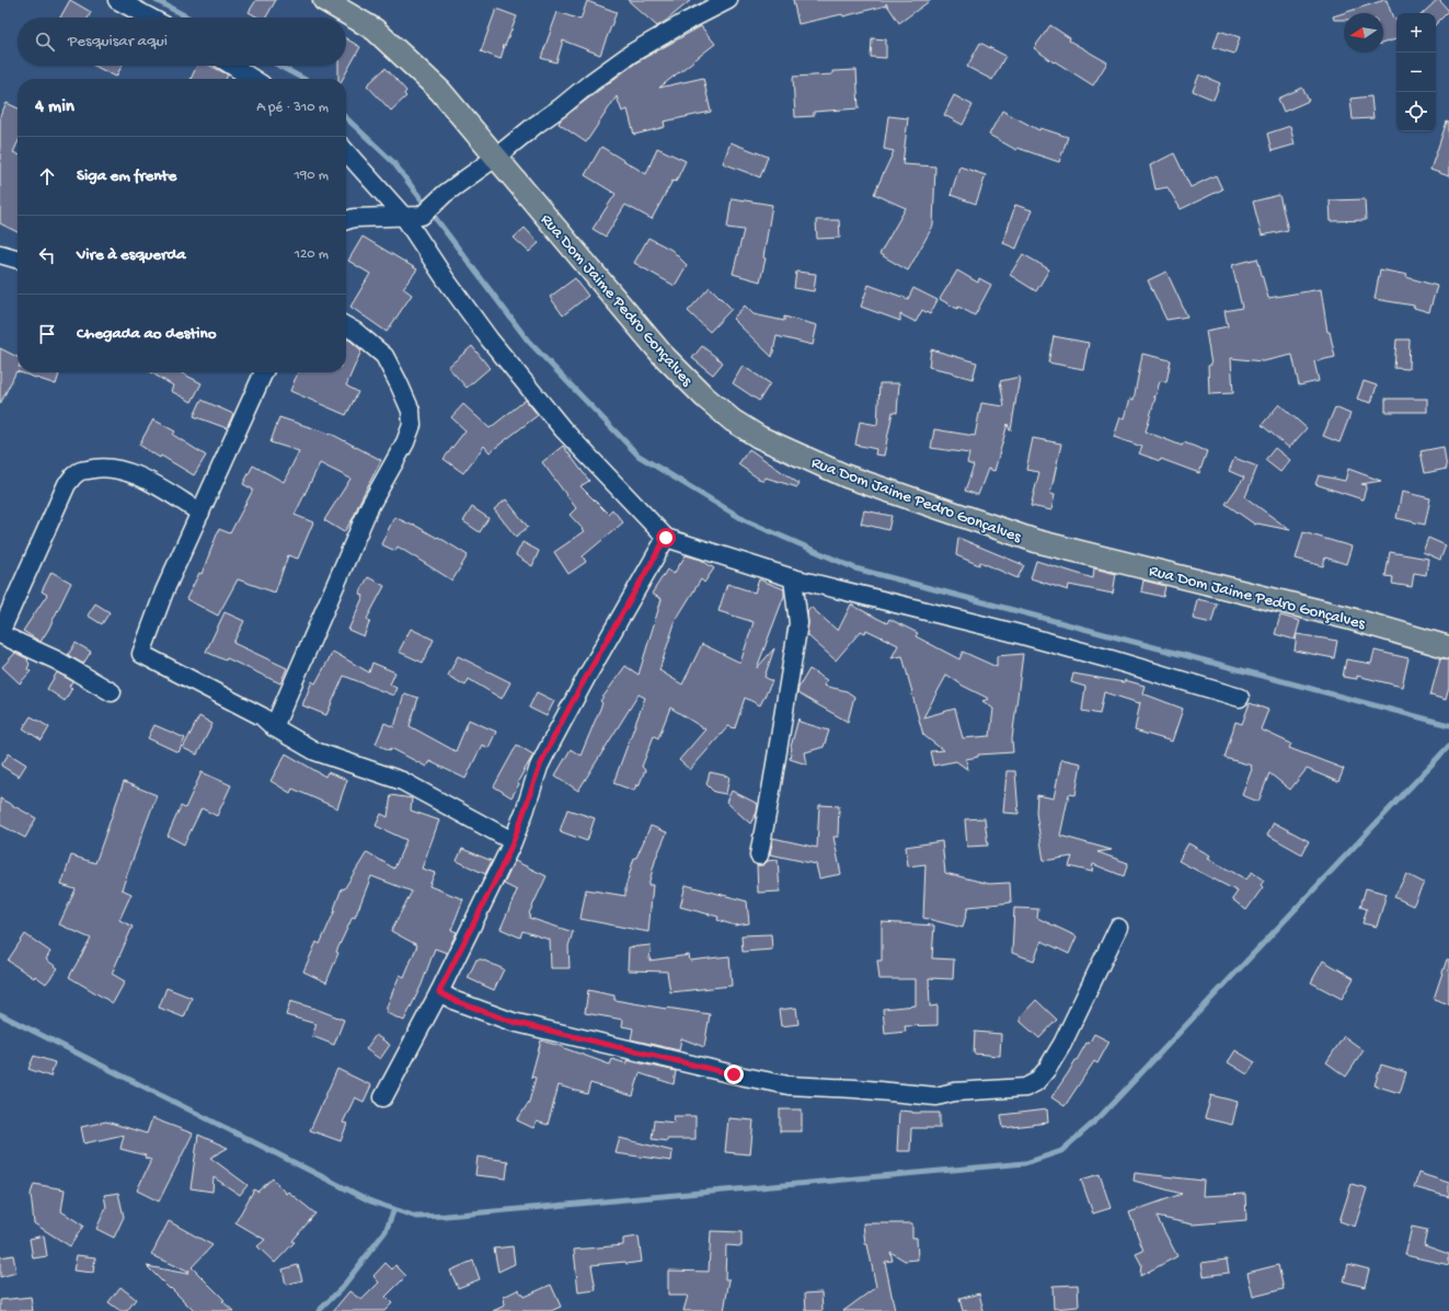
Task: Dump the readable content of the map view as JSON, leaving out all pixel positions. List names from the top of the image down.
{
  "streets": {
    "main road": ["Rua Dom Jaime Pedro Gonçalves"]
  },
  "north": "left",
  "page": {
    "map_buttons": ["+", "−"],
    "search": "Pesquisar aqui",
    "heading": ["4 min", "A pé · 310 m"],
    "list": [
      ["Siga em frente", "190 m"],
      ["Vire à esquerda", "120 m"],
      "Chegada ao destino"
    ]
  }
}
